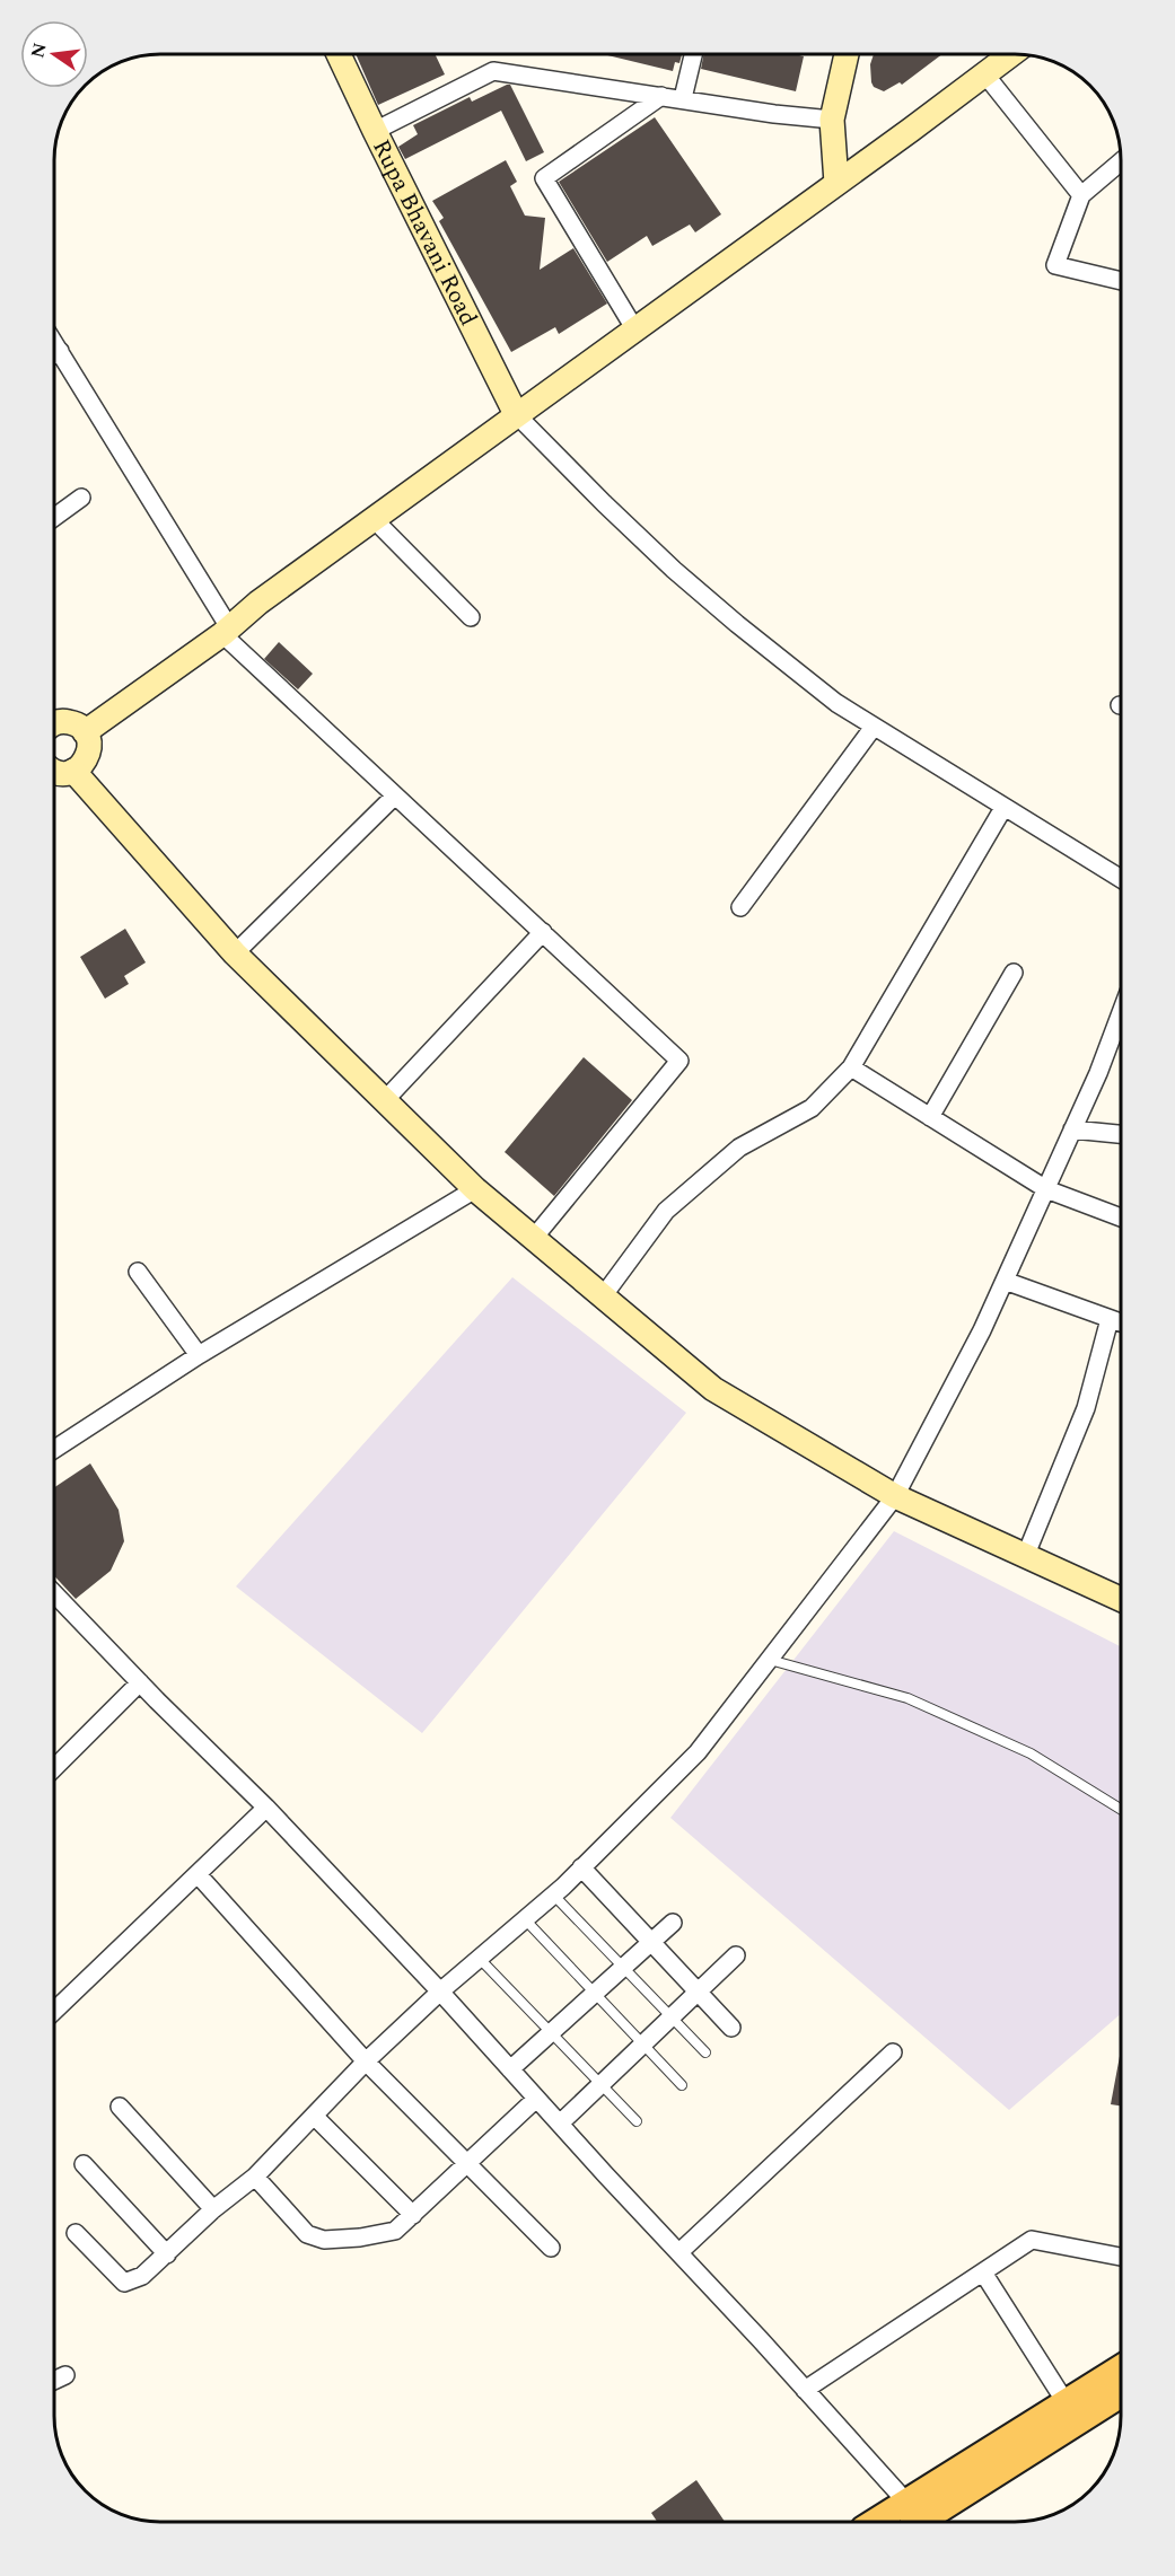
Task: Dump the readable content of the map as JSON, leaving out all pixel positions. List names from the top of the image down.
{
  "streets": {
    "street": ["Rupa Bhavani Road"]
  },
  "north": "left"
}
